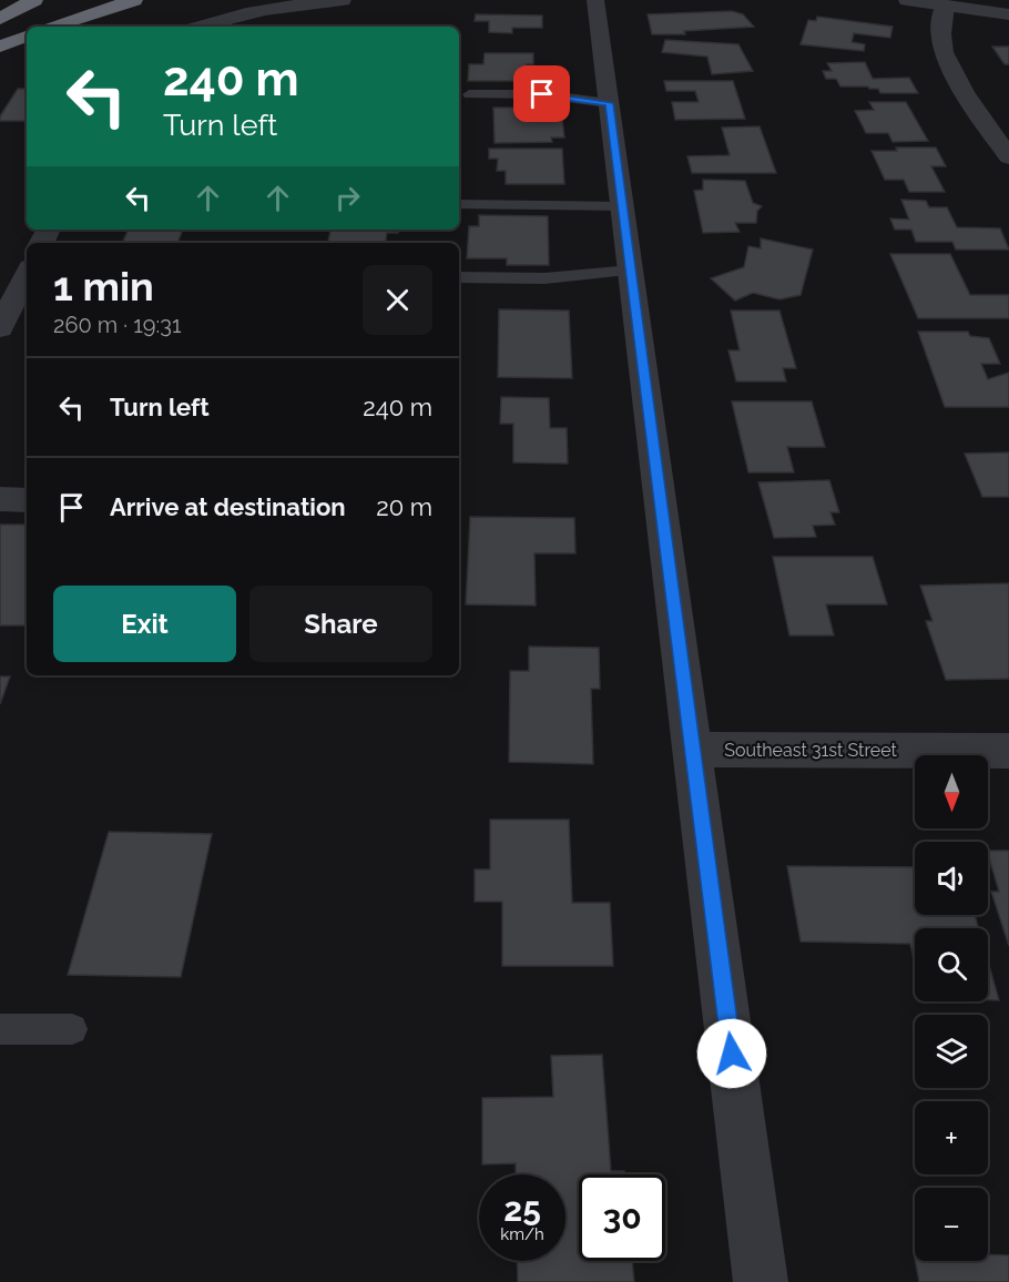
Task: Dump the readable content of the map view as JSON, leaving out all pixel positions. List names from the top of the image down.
{
  "streets": {
    "street": ["Southeast 31st Street"]
  },
  "north": "bottom",
  "page": {
    "turn": ["240 m", "Turn left"],
    "heading": ["1 min", "260 m · 19:31"],
    "list": [
      {
        "name": "Turn left",
        "value": "240 m"
      },
      {
        "name": "Arrive at destination",
        "value": "20 m"
      }
    ],
    "buttons": ["Exit", "Share"],
    "map_buttons": ["+", "−"],
    "speed": "25 km/h",
    "limit": "30"
  }
}
